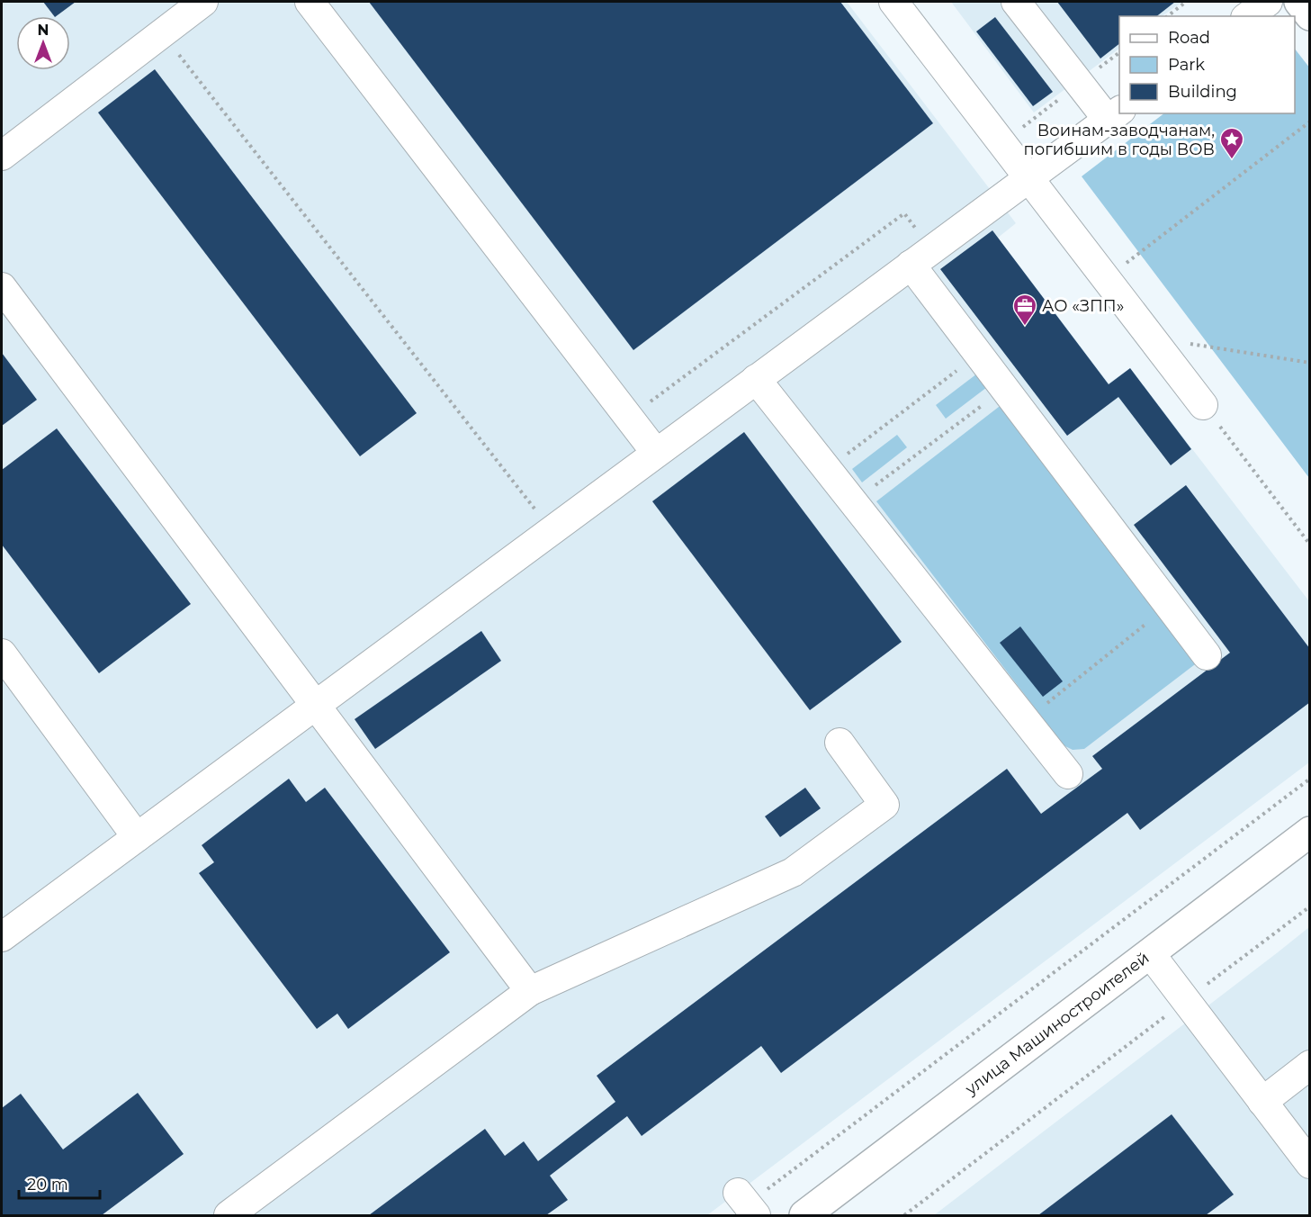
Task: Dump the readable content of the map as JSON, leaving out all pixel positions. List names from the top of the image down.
{
  "streets": {
    "main road": ["улица Машиностроителей"]
  },
  "places": {
    "place": ["Воинам-заводчанам, погибшим в годы ВОВ"],
    "office": ["АО «ЗПП»"]
  },
  "legend": ["Road", "Park", "Building"],
  "scale_bar": "20 m",
  "north": "top"
}
